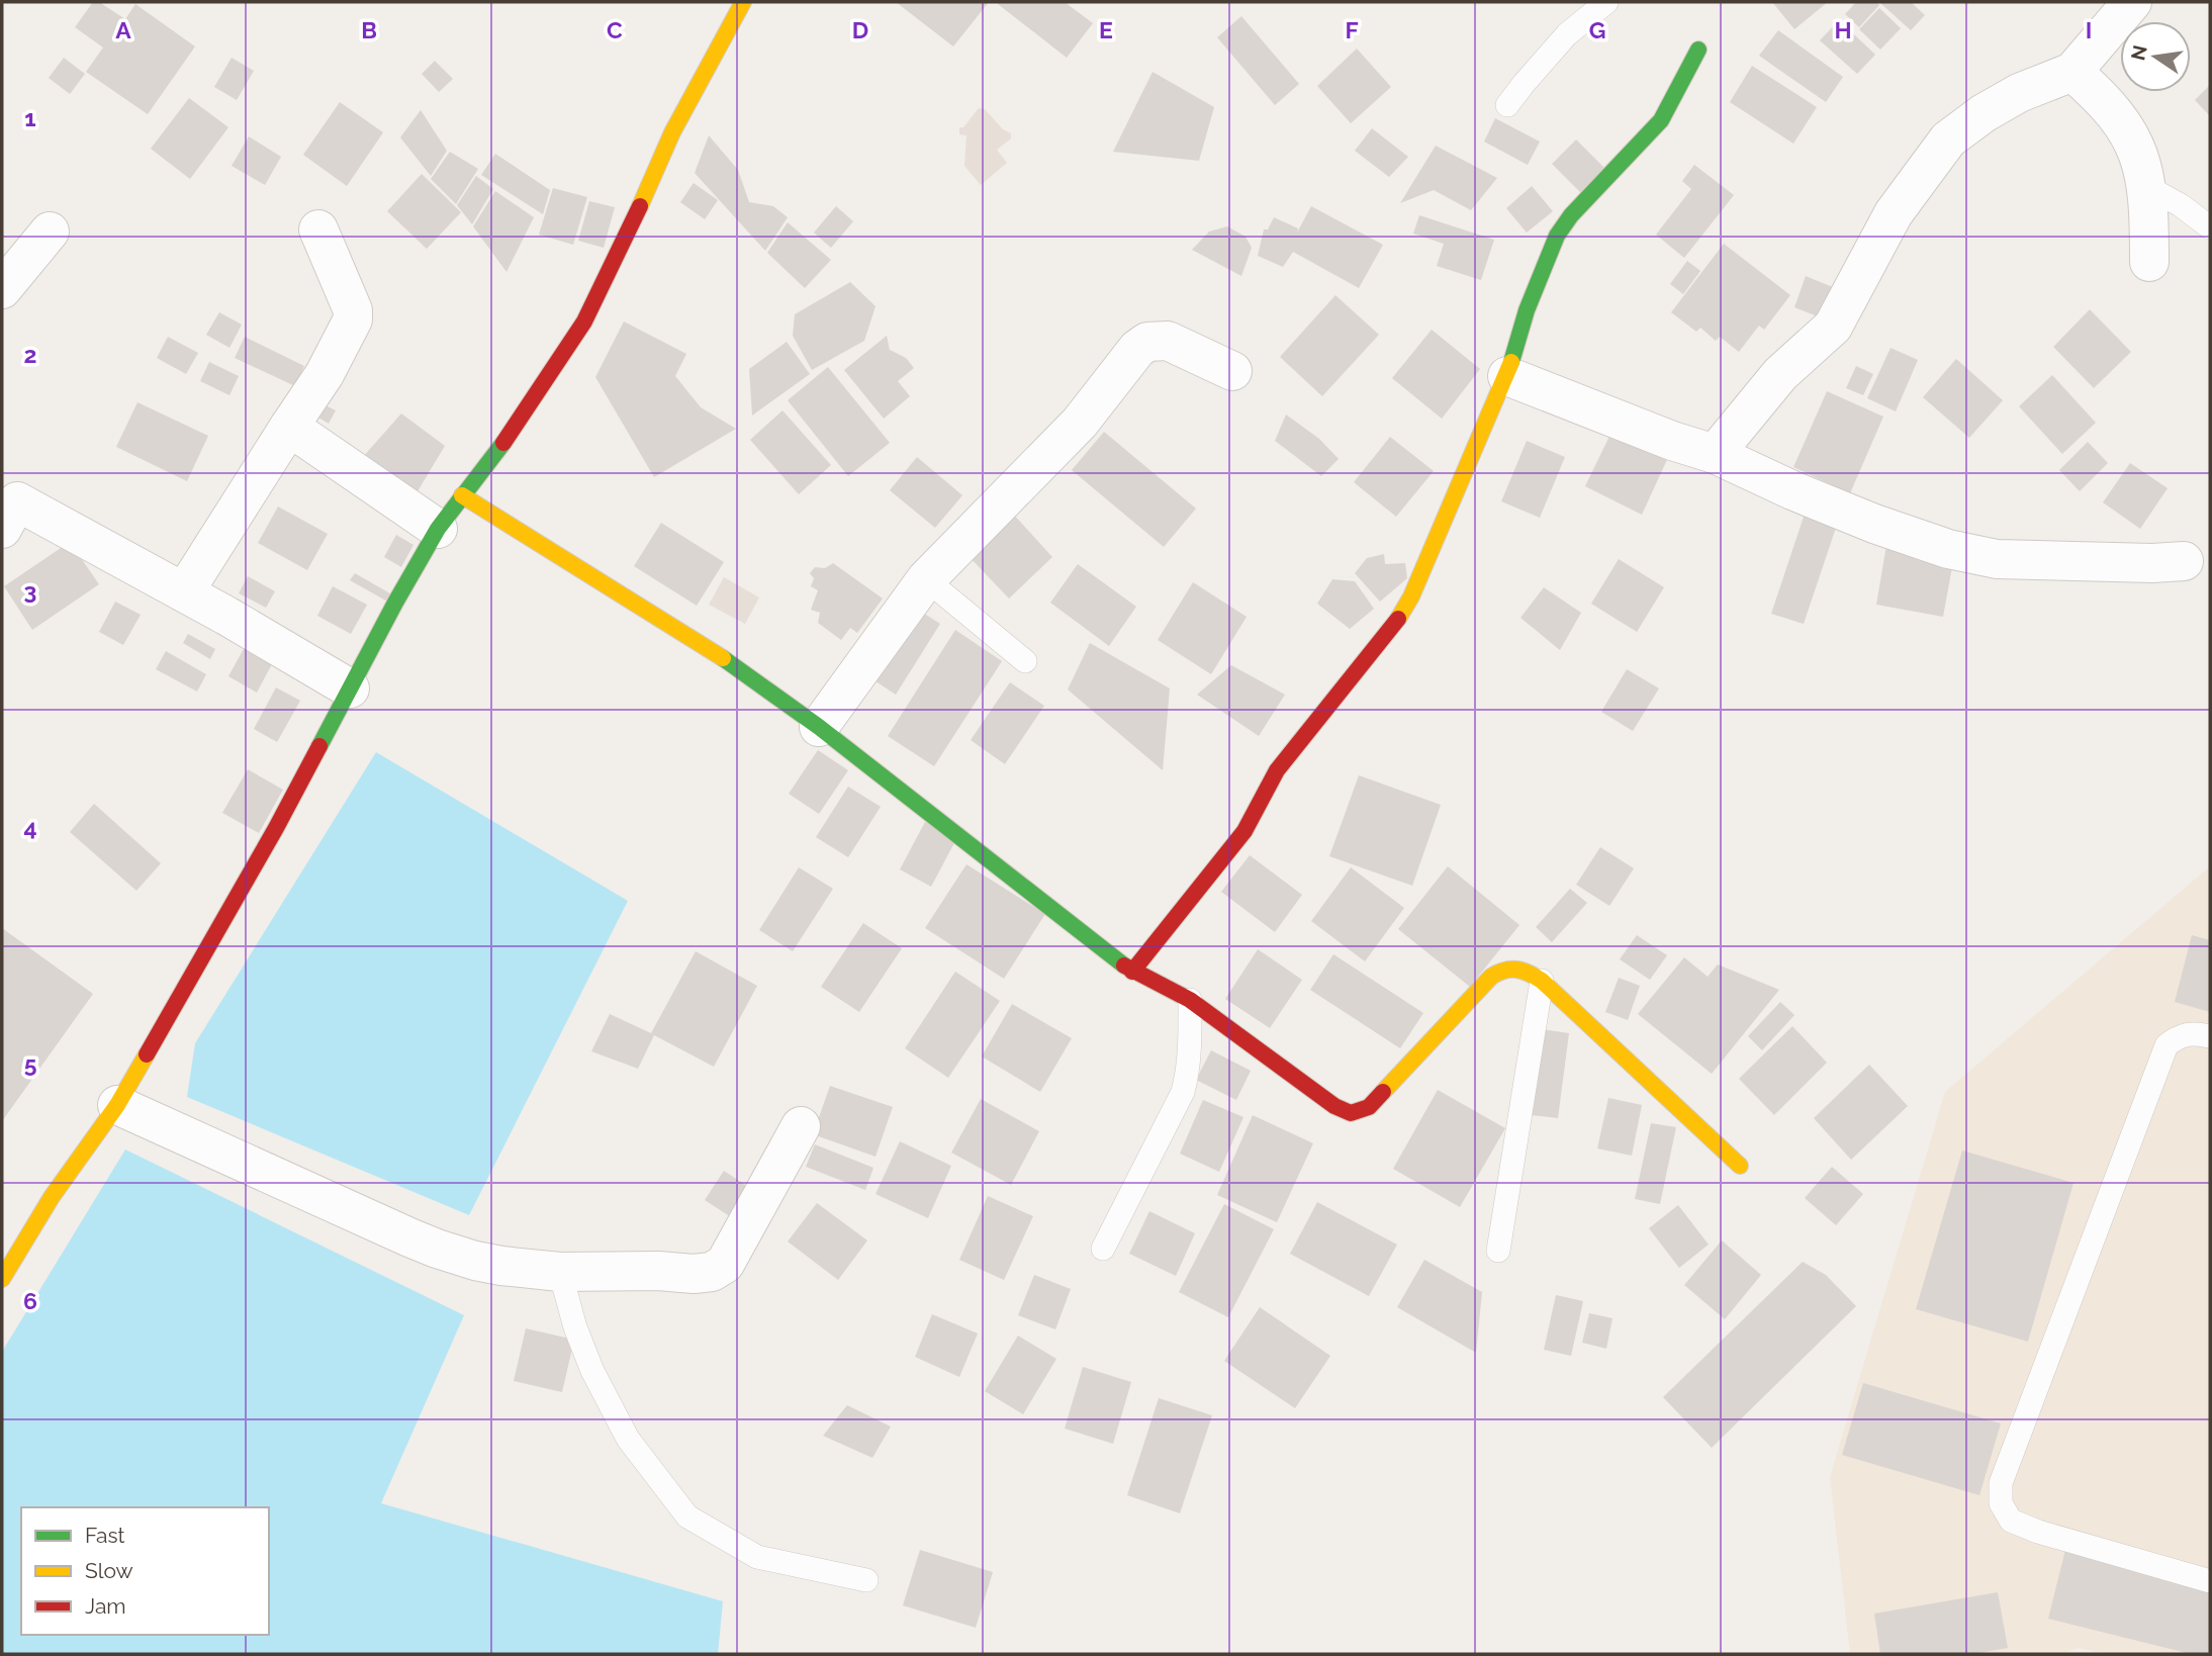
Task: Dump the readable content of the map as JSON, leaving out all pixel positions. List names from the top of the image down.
{
  "legend": ["Fast", "Slow", "Jam"],
  "north": "left",
  "grid": {
    "columns": [
      "A",
      "B",
      "C",
      "D",
      "E",
      "F",
      "G",
      "H",
      "I"
    ],
    "rows": [
      "1",
      "2",
      "3",
      "4",
      "5",
      "6"
    ]
  }
}
